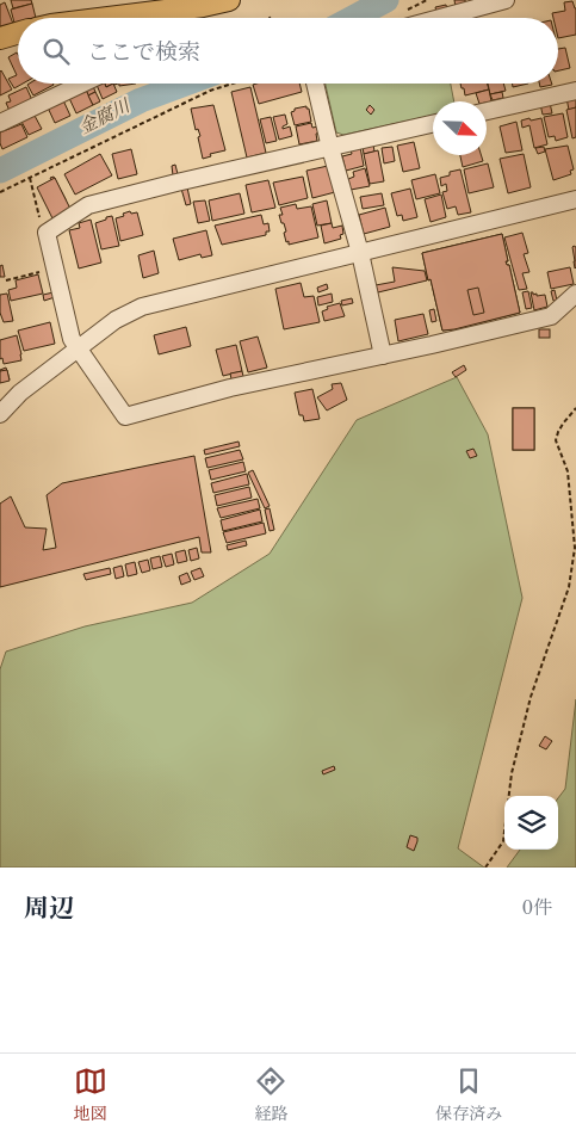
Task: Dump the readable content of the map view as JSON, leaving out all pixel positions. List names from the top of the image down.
{
  "water": ["金腐川"],
  "north": "bottom right",
  "page": {
    "search": "ここで検索",
    "heading": ["周辺", "0件"],
    "nav": ["地図", "経路", "保存済み"]
  }
}
